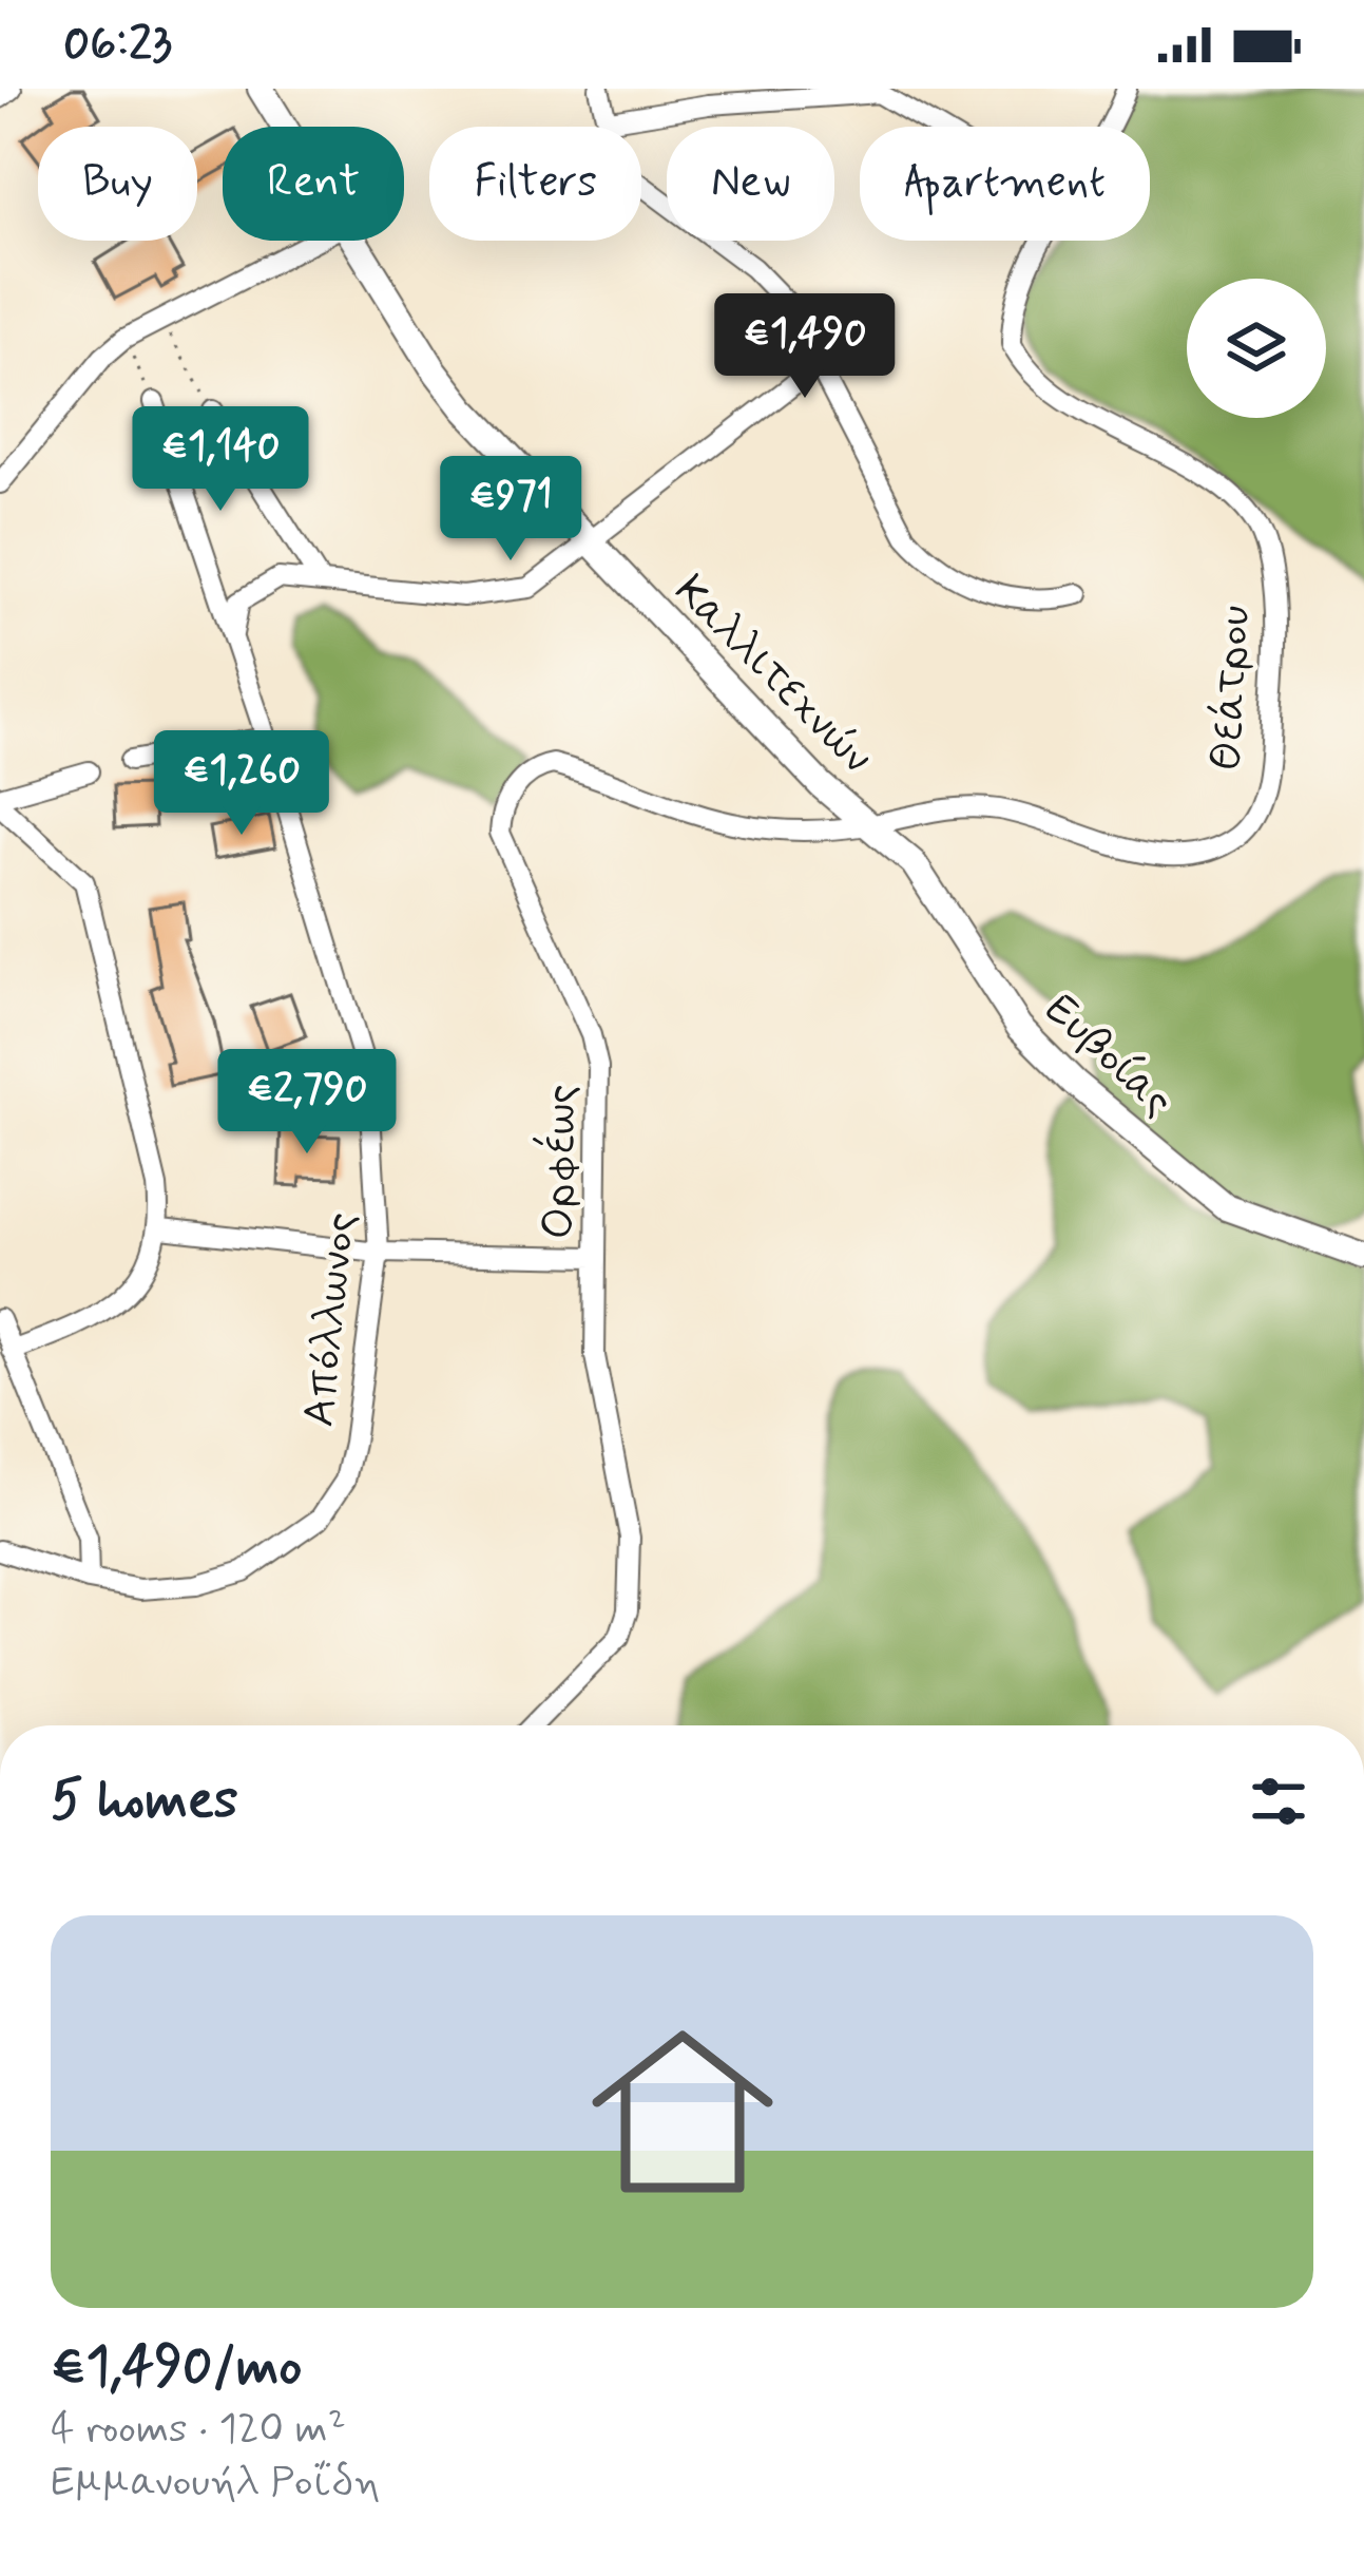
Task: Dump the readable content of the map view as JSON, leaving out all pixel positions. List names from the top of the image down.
{
  "streets": {
    "street": [
      "Καλλιτεχνών",
      "Θεάτρου",
      "Ευβοίας",
      "Ορφέως",
      "Απόλλωνος"
    ]
  },
  "crossings": [
    ["Καλλιτεχνών", "Θεάτρου"],
    ["Καλλιτεχνών", "Ευβοίας"],
    ["Καλλιτεχνών", "Ορφέως"],
    ["Θεάτρου", "Ευβοίας"],
    ["Θεάτρου", "Ορφέως"],
    ["Ευβοίας", "Ορφέως"]
  ],
  "page": {
    "status": "06:23",
    "chip": [
      "Buy",
      "Rent",
      "Filters",
      "New",
      "Apartment"
    ],
    "price": [
      "€1,490",
      "€1,140",
      "€971",
      "€1,260",
      "€2,790"
    ],
    "heading": "5 homes",
    "list": [
      {
        "name": "€1,490/mo",
        "note": "4 rooms · 120 m² · Εμμανουήλ Ροΐδη"
      }
    ]
  }
}
